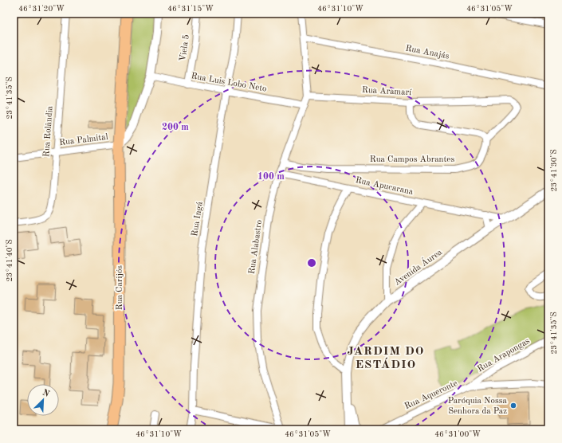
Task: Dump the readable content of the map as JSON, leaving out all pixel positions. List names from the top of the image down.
{
  "streets": {
    "main road": ["Rua Carijós"],
    "street": [
      "Viela 5",
      "Rua Anajás",
      "Rua Luis Lobo Neto",
      "Rua Aramarí",
      "Rua Rolândia",
      "Rua Palmital",
      "Rua Campos Abrantes",
      "Rua Apucarana",
      "Rua Ingá",
      "Rua Alabastro",
      "Avenida Áurea",
      "Rua Arapongas",
      "Rua Aqueronte"
    ]
  },
  "crossings": [
    ["Viela 5", "Rua Luis Lobo Neto"],
    ["Rua Anajás", "Rua Alabastro"],
    ["Rua Luis Lobo Neto", "Rua Ingá"],
    ["Rua Luis Lobo Neto", "Rua Alabastro"],
    ["Rua Aramarí", "Rua Campos Abrantes"],
    ["Rua Aramarí", "Rua Alabastro"],
    ["Rua Rolândia", "Rua Palmital"],
    ["Rua Palmital", "Rua Carijós"],
    ["Rua Campos Abrantes", "Rua Alabastro"],
    ["Rua Apucarana", "Rua Alabastro"],
    ["Rua Apucarana", "Avenida Áurea"],
    ["Rua Arapongas", "Rua Aqueronte"]
  ],
  "districts": ["JARDIM DO ESTÁDIO"],
  "places": ["Paróquia Nossa Senhora da Paz"],
  "north": "top right",
  "coordinates": [
    "46°31'20\"W",
    "46°31'15\"W",
    "46°31'10\"W",
    "46°31'05\"W",
    "23°41'35\"S",
    "23°41'30\"S",
    "23°41'40\"S",
    "46°31'00\"W"
  ],
  "rings": ["200 m", "100 m"]
}
